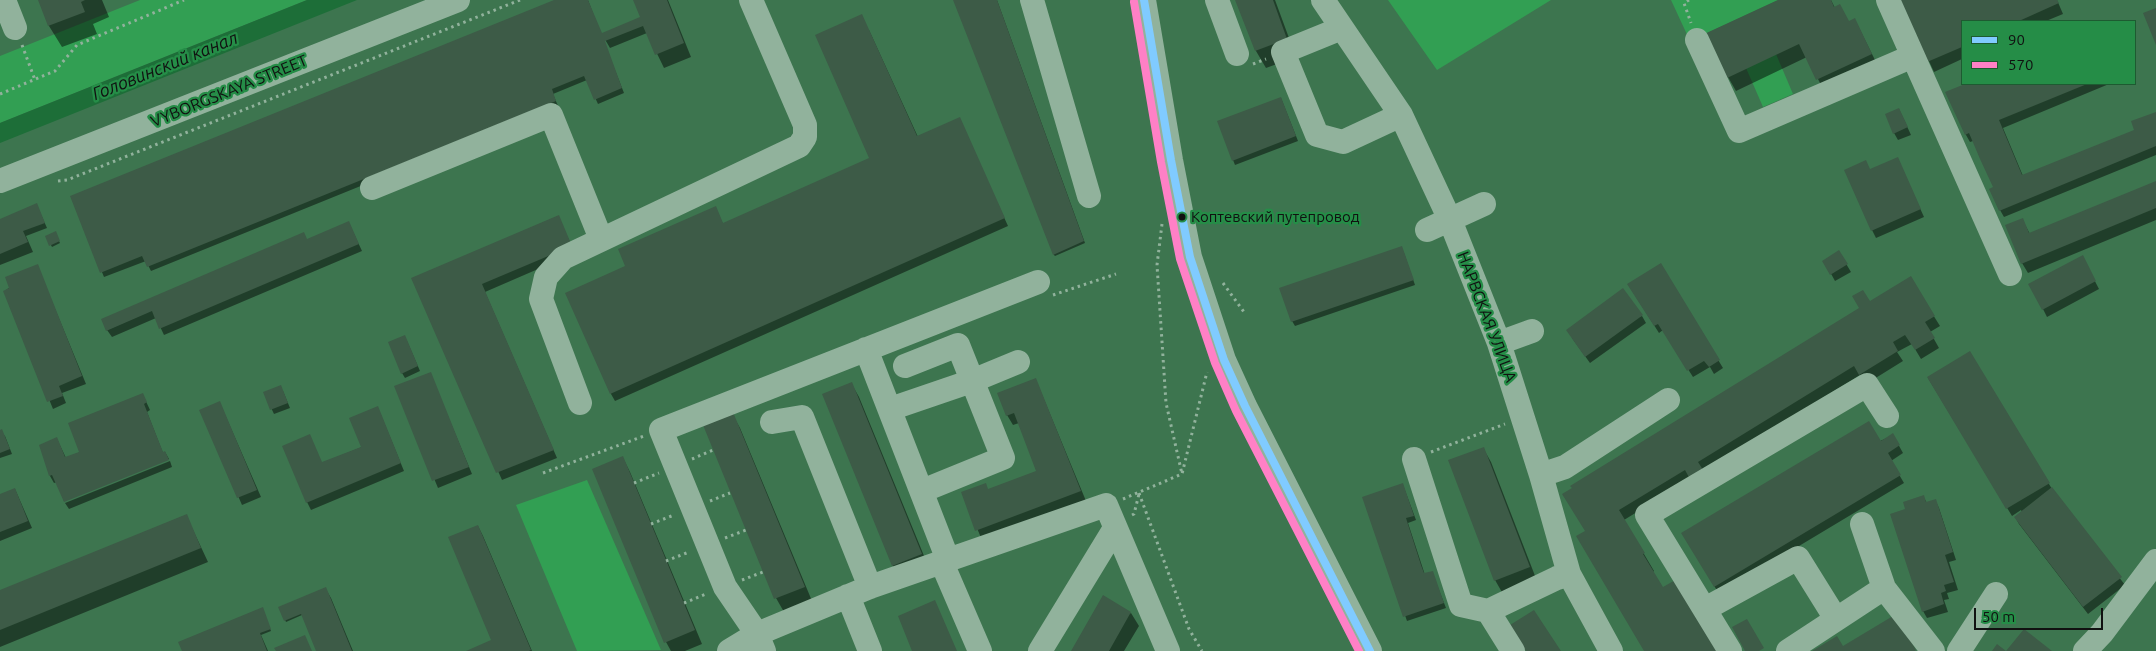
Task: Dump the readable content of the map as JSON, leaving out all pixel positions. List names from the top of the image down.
{
  "streets": {
    "street": ["VYBORGSKAYA STREET", "НАРВСКАЯ УЛИЦА"]
  },
  "water": ["Головинский канал"],
  "places": ["Коптевский путепровод"],
  "lines": ["transit line 90", "transit line 570"],
  "legend": ["90", "570"],
  "scale_bar": "50 m"
}
